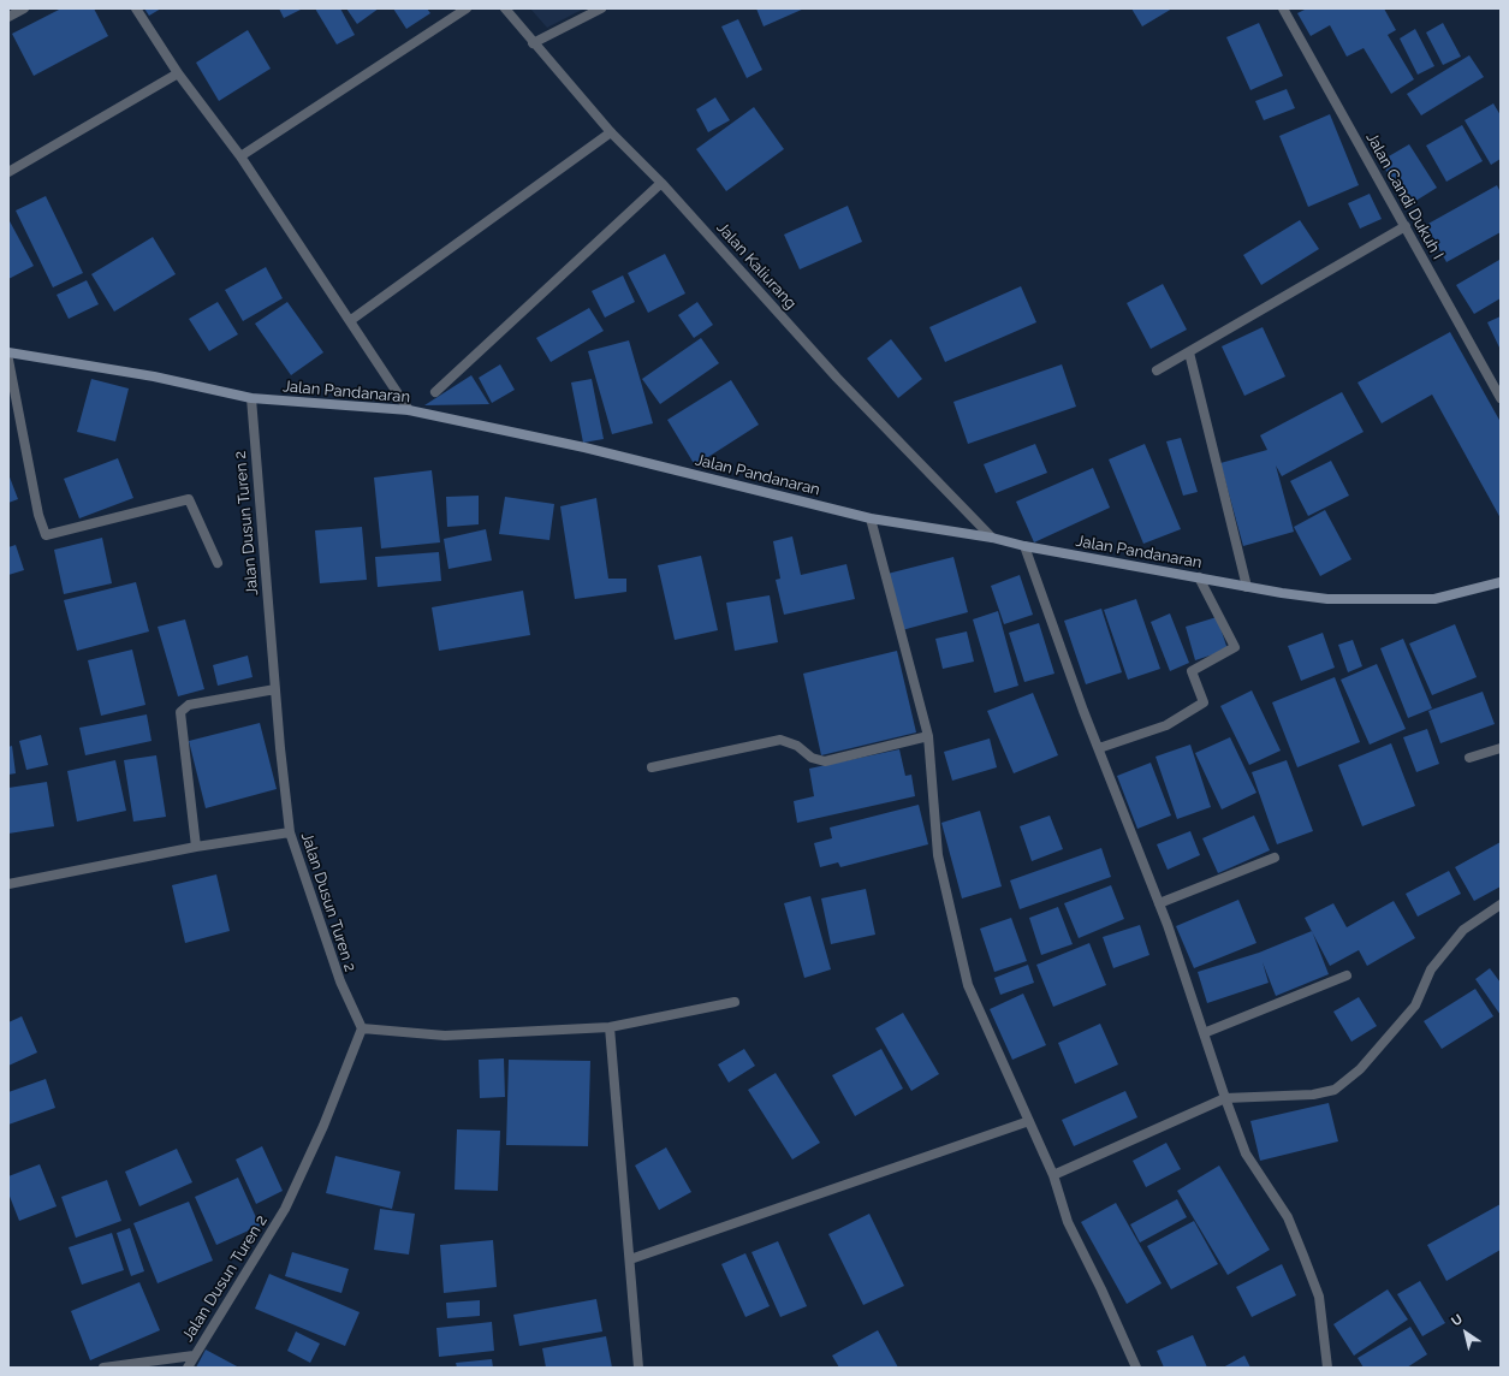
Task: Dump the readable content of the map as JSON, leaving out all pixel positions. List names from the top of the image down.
{
  "streets": {
    "main road": ["Jalan Pandanaran"],
    "street": ["Jalan Candi Dukuh I", "Jalan Kaliurang", "Jalan Dusun Turen 2"]
  },
  "crossings": [
    ["Jalan Kaliurang", "Jalan Pandanaran"],
    ["Jalan Pandanaran", "Jalan Dusun Turen 2"]
  ],
  "north": "top left"
}
